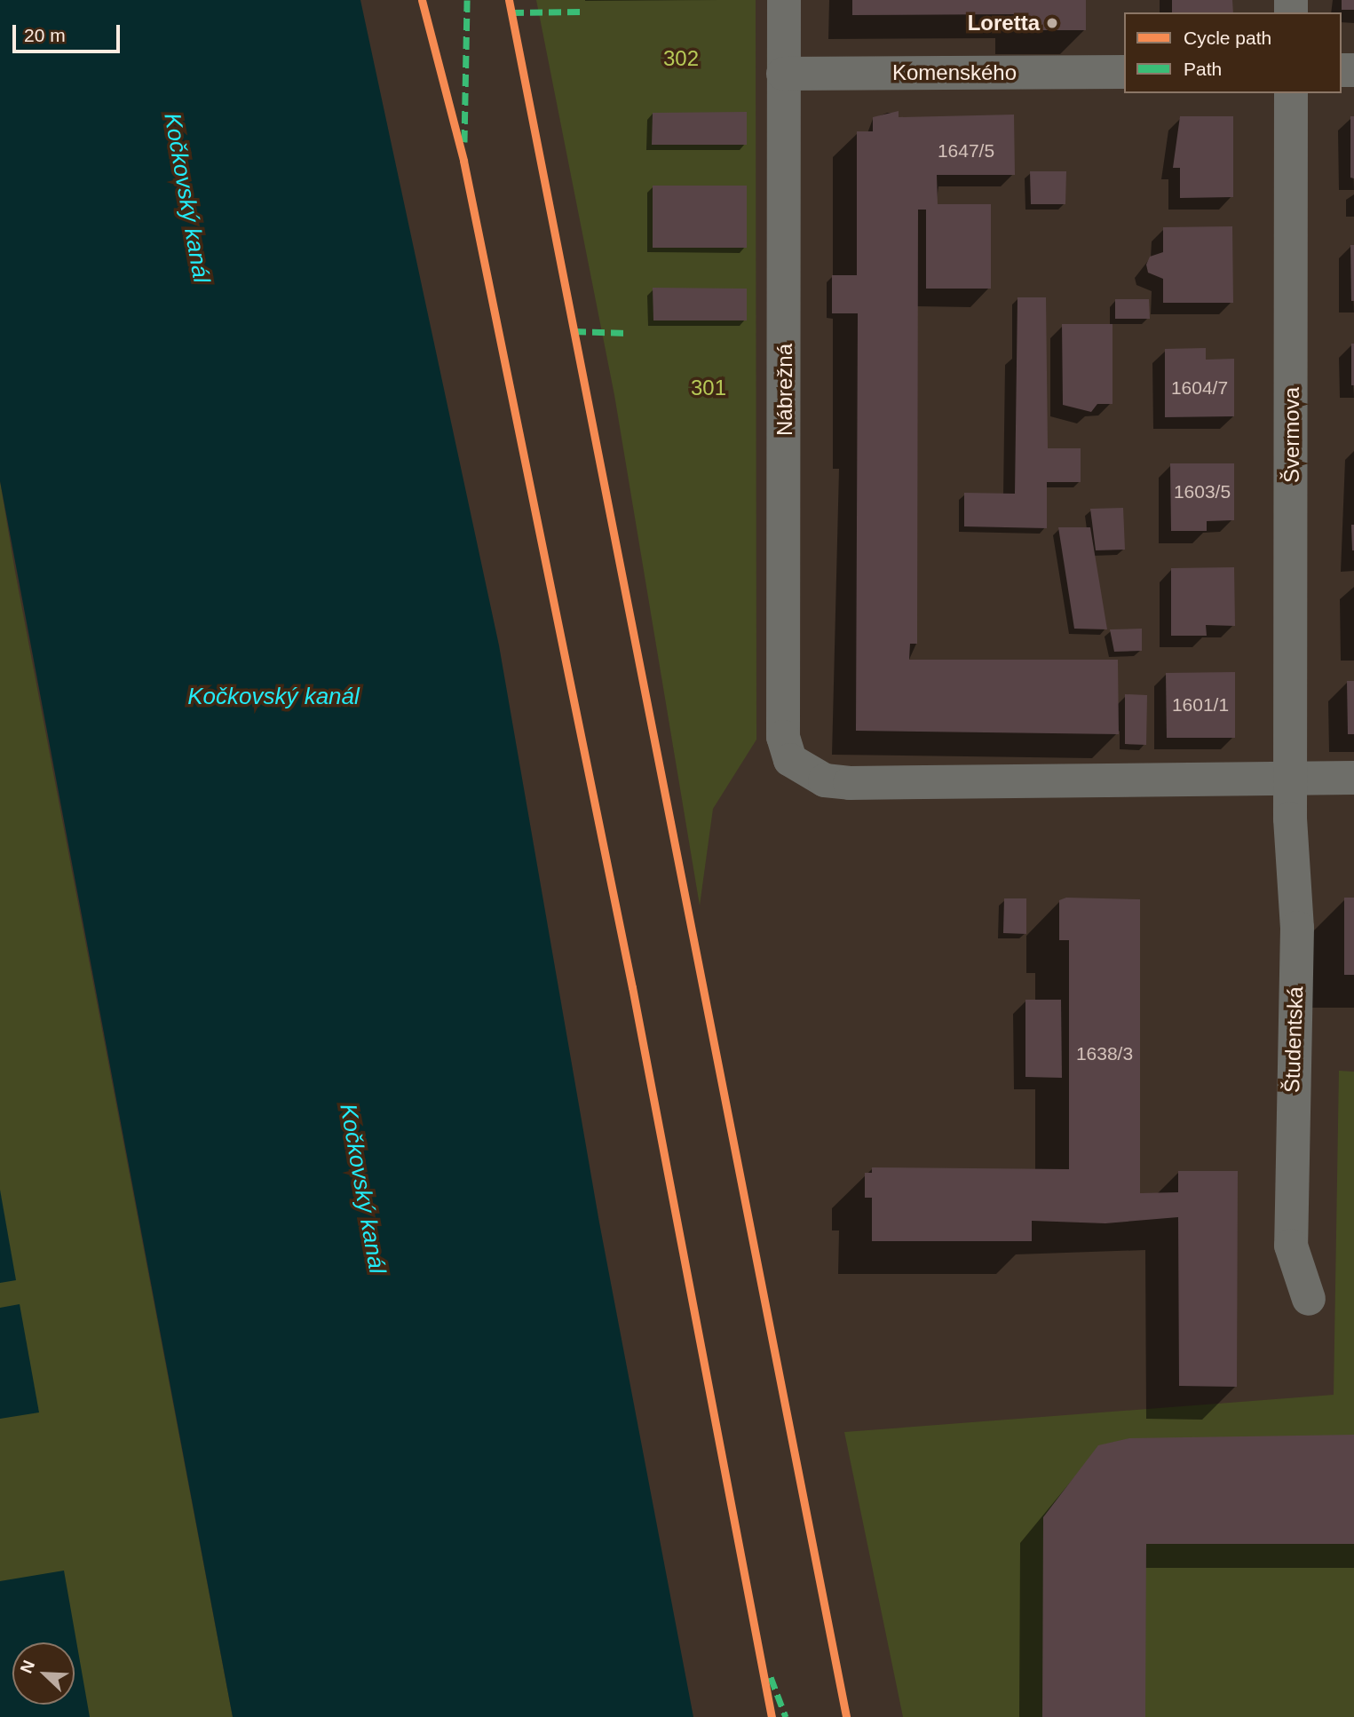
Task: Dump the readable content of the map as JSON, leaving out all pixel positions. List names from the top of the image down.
{
  "streets": {
    "street": [
      "Komenského",
      "Nábrežná",
      "Švermova",
      "Študentská"
    ]
  },
  "crossings": [
    ["Komenského", "Nábrežná"],
    ["Nábrežná", "Švermova"],
    ["Nábrežná", "Študentská"],
    ["Švermova", "Študentská"]
  ],
  "water": ["Kočkovský kanál"],
  "parks": ["302", "301"],
  "places": ["Loretta"],
  "house_numbers": [
    "1647/5",
    "1604/7",
    "1603/5",
    "1601/1",
    "1638/3"
  ],
  "legend": ["Cycle path", "Path"],
  "scale_bar": "20 m",
  "north": "top left"
}
